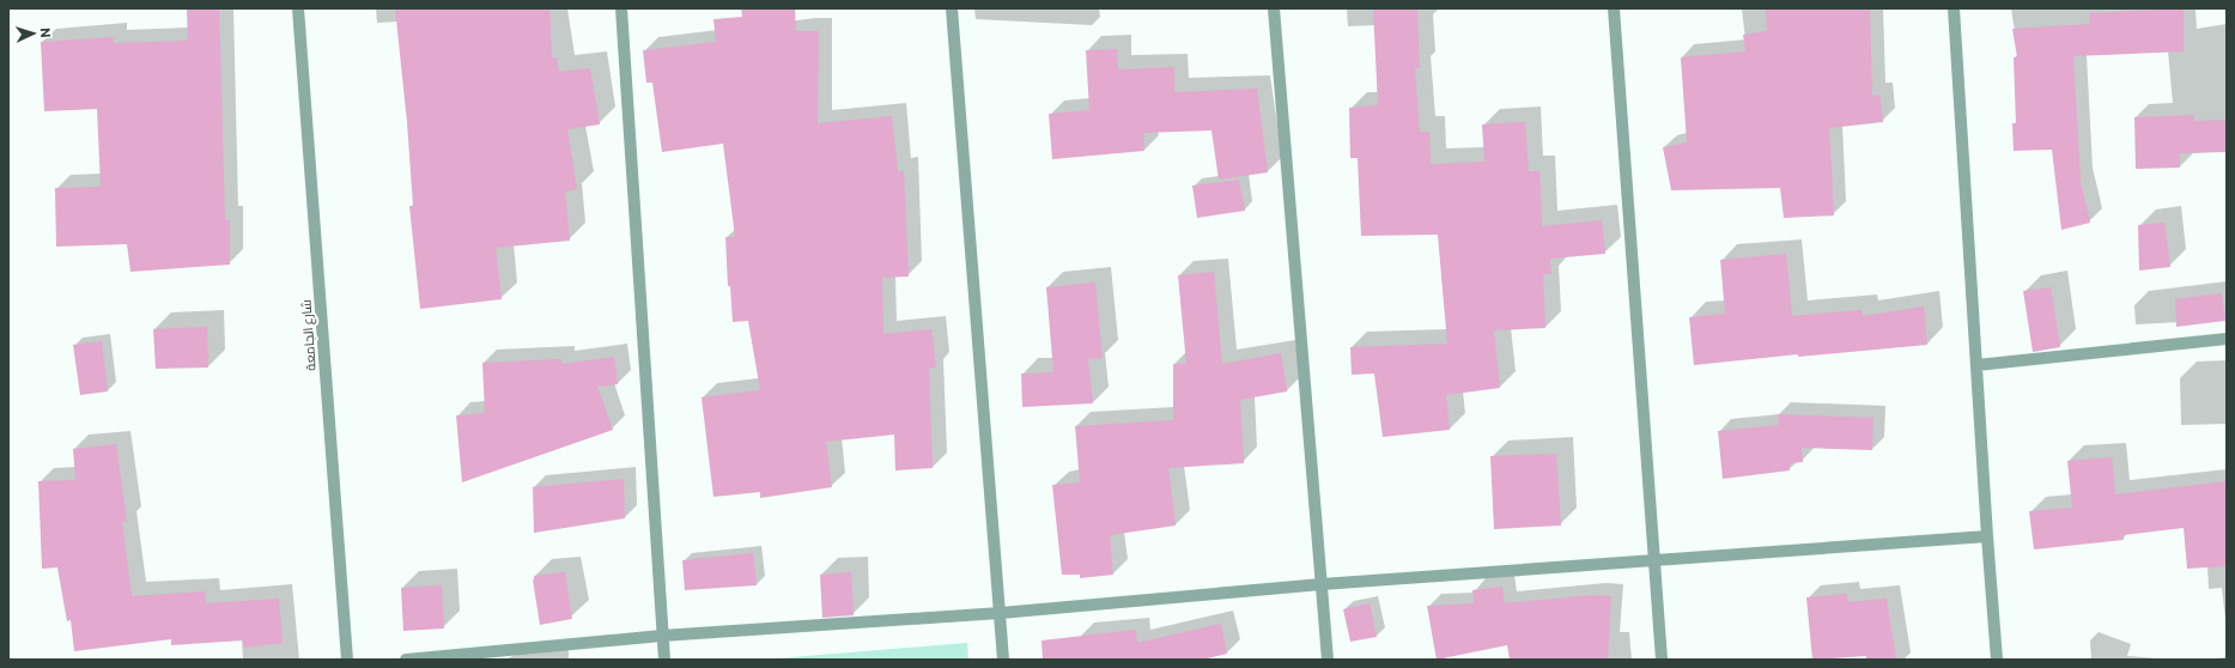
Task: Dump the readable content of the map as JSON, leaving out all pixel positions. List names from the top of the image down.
{
  "streets": {
    "street": ["شارع الجامعة"]
  },
  "north": "right"
}
